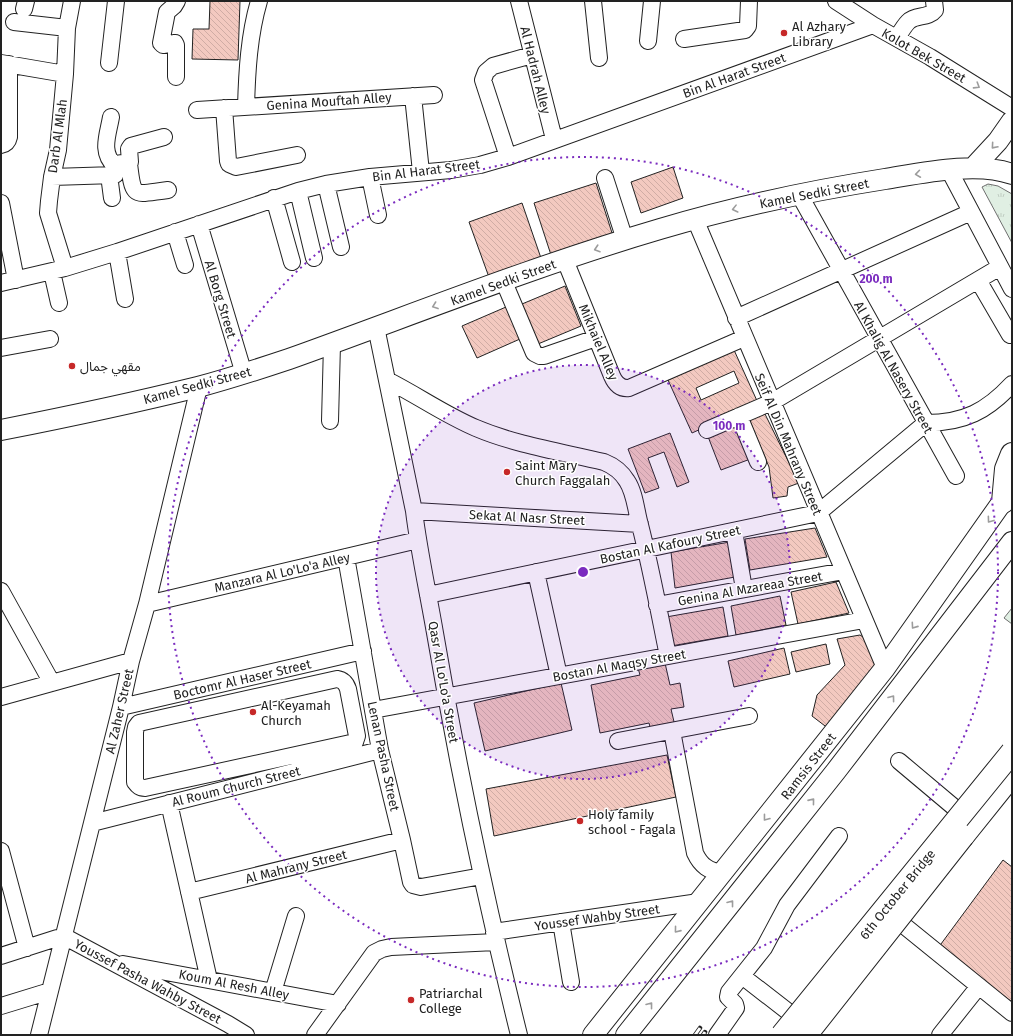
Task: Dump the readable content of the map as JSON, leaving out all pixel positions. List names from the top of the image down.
{
  "streets": {
    "highway": ["6th October Bridge"],
    "main road": ["Kamel Sedki Street", "Ramsis Street"],
    "street": [
      "Kolot Bek Street",
      "Al Hadrah Alley",
      "Bin Al Harat Street",
      "Genina Mouftah Alley",
      "Darb Al Mlah",
      "Al Borg Street",
      "Mikhaiel Alley",
      "Al Khalig Al Nasery Street",
      "Seif Al Din Mahrany Street",
      "Sekat Al Nasr Street",
      "Bostan Al Kafoury Street",
      "Manzara Al Lo'Lo'a Alley",
      "Genina Al Mzareaa Street",
      "Bostan Al Maqsy Street",
      "Boctomr Al Haser Street",
      "Qasr Al Lo'Lo'a Street",
      "Al Zaher Street",
      "Lenan Pasha Street",
      "Al Roum Church Street",
      "Al Mahrany Street",
      "Youssef Wahby Street",
      "Youssef Pasha Wahby Street",
      "Koum Al Resh Alley"
    ]
  },
  "crossings": [
    ["Kolot Bek Street", "Bin Al Harat Street"],
    ["Al Hadrah Alley", "Bin Al Harat Street"],
    ["Bin Al Harat Street", "Darb Al Mlah"],
    ["Bin Al Harat Street", "Al Borg Street"],
    ["Kamel Sedki Street", "Al Borg Street"],
    ["Kamel Sedki Street", "Mikhaiel Alley"],
    ["Kamel Sedki Street", "Al Khalig Al Nasery Street"],
    ["Kamel Sedki Street", "Seif Al Din Mahrany Street"],
    ["Kamel Sedki Street", "Qasr Al Lo'Lo'a Street"],
    ["Kamel Sedki Street", "Al Zaher Street"],
    ["Mikhaiel Alley", "Seif Al Din Mahrany Street"],
    ["Seif Al Din Mahrany Street", "Bostan Al Kafoury Street"],
    ["Seif Al Din Mahrany Street", "Genina Al Mzareaa Street"],
    ["Seif Al Din Mahrany Street", "Bostan Al Maqsy Street"],
    ["Seif Al Din Mahrany Street", "Ramsis Street"],
    ["Sekat Al Nasr Street", "Qasr Al Lo'Lo'a Street"],
    ["Bostan Al Kafoury Street", "Qasr Al Lo'Lo'a Street"],
    ["Manzara Al Lo'Lo'a Alley", "Qasr Al Lo'Lo'a Street"],
    ["Manzara Al Lo'Lo'a Alley", "Al Zaher Street"],
    ["Manzara Al Lo'Lo'a Alley", "Lenan Pasha Street"],
    ["Bostan Al Maqsy Street", "Qasr Al Lo'Lo'a Street"],
    ["Bostan Al Maqsy Street", "Lenan Pasha Street"],
    ["Boctomr Al Haser Street", "Al Zaher Street"],
    ["Boctomr Al Haser Street", "Lenan Pasha Street"],
    ["Qasr Al Lo'Lo'a Street", "Lenan Pasha Street"],
    ["Qasr Al Lo'Lo'a Street", "Youssef Wahby Street"],
    ["Al Zaher Street", "Al Roum Church Street"],
    ["Al Zaher Street", "Youssef Pasha Wahby Street"],
    ["Lenan Pasha Street", "Al Roum Church Street"],
    ["Lenan Pasha Street", "Al Mahrany Street"],
    ["Ramsis Street", "Youssef Wahby Street"],
    ["Youssef Wahby Street", "Koum Al Resh Alley"],
    ["Youssef Pasha Wahby Street", "Koum Al Resh Alley"]
  ],
  "one_way": ["Kolot Bek Street", "Kamel Sedki Street"],
  "places": [
    "Al Azhary Library",
    "مقهي جمال",
    "Saint Mary Church Faggalah",
    "Al-Keyamah Church",
    "Holy family school - Fagala",
    "Patriarchal College"
  ],
  "rings": ["200 m", "100 m"]
}
